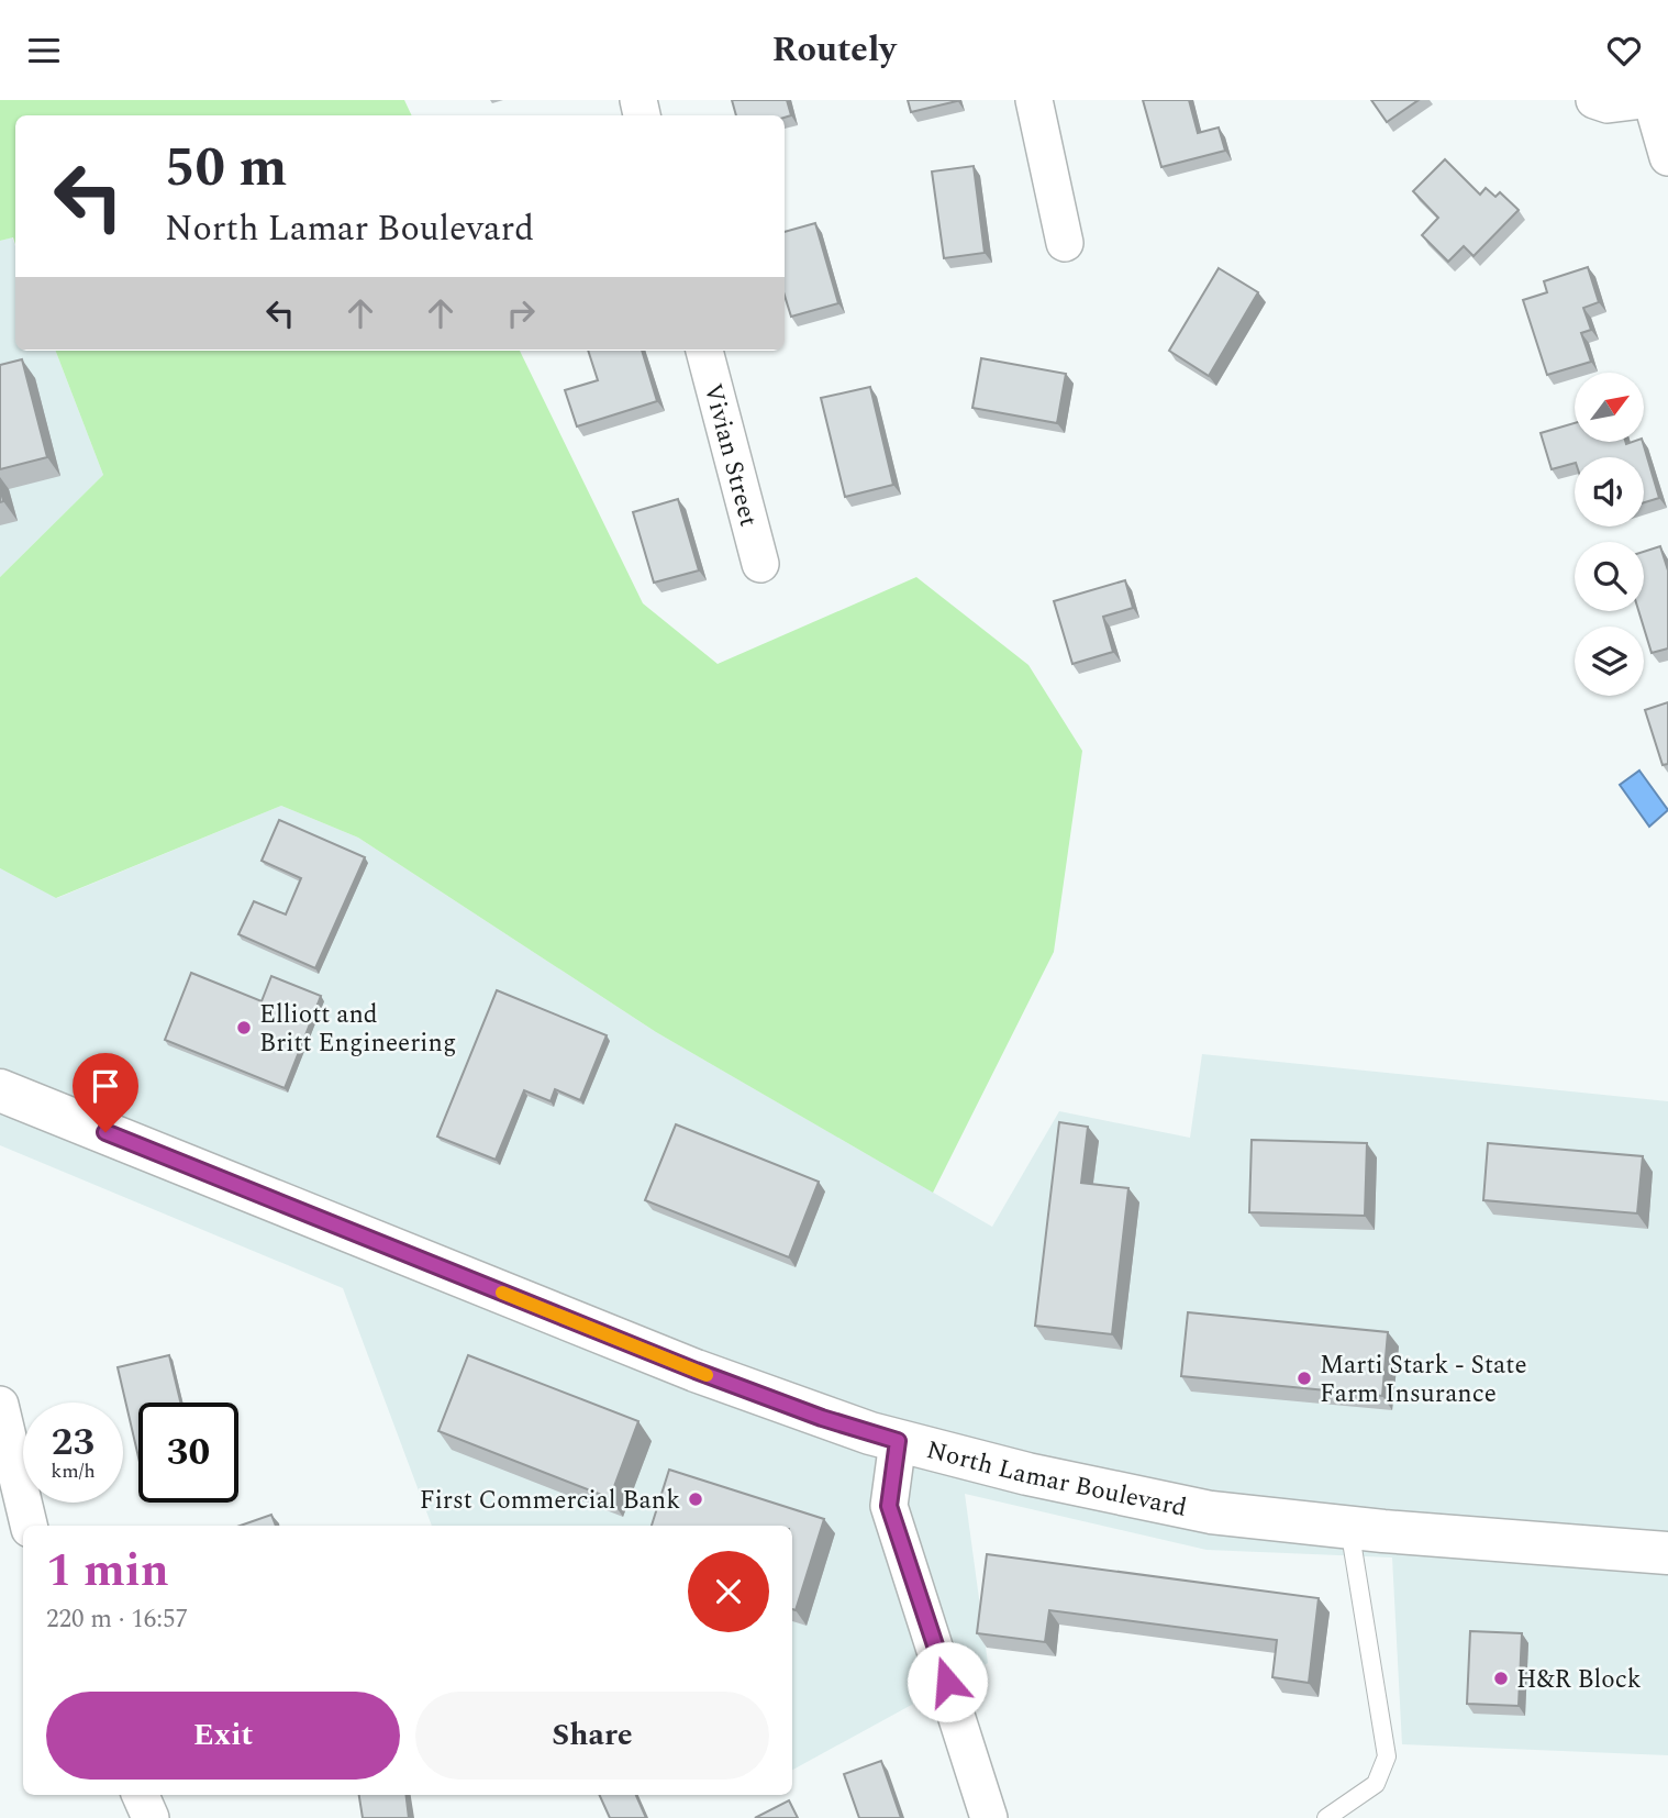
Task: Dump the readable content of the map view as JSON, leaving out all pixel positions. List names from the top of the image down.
{
  "streets": {
    "street": ["Vivian Street", "North Lamar Boulevard"]
  },
  "places": [
    "Elliott and Britt Engineering",
    "Marti Stark - State Farm Insurance",
    "First Commercial Bank",
    "H&R Block"
  ],
  "north": "top right",
  "page": {
    "header": "Routely",
    "turn": ["50 m", "North Lamar Boulevard"],
    "speed": "23 km/h",
    "limit": "30",
    "heading": ["1 min", "220 m · 16:57"],
    "buttons": ["Exit", "Share"]
  }
}
